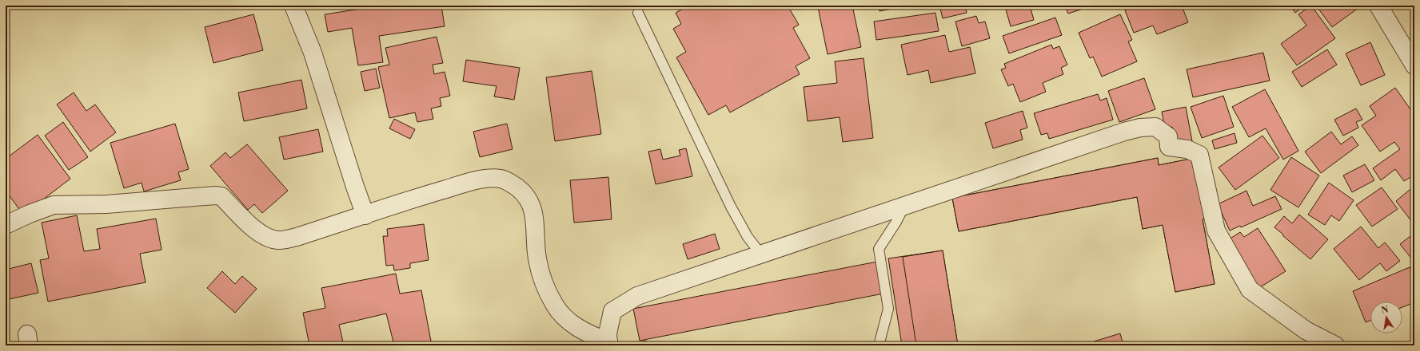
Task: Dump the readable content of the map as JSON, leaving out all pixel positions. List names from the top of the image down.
{
  "north": "top"
}
